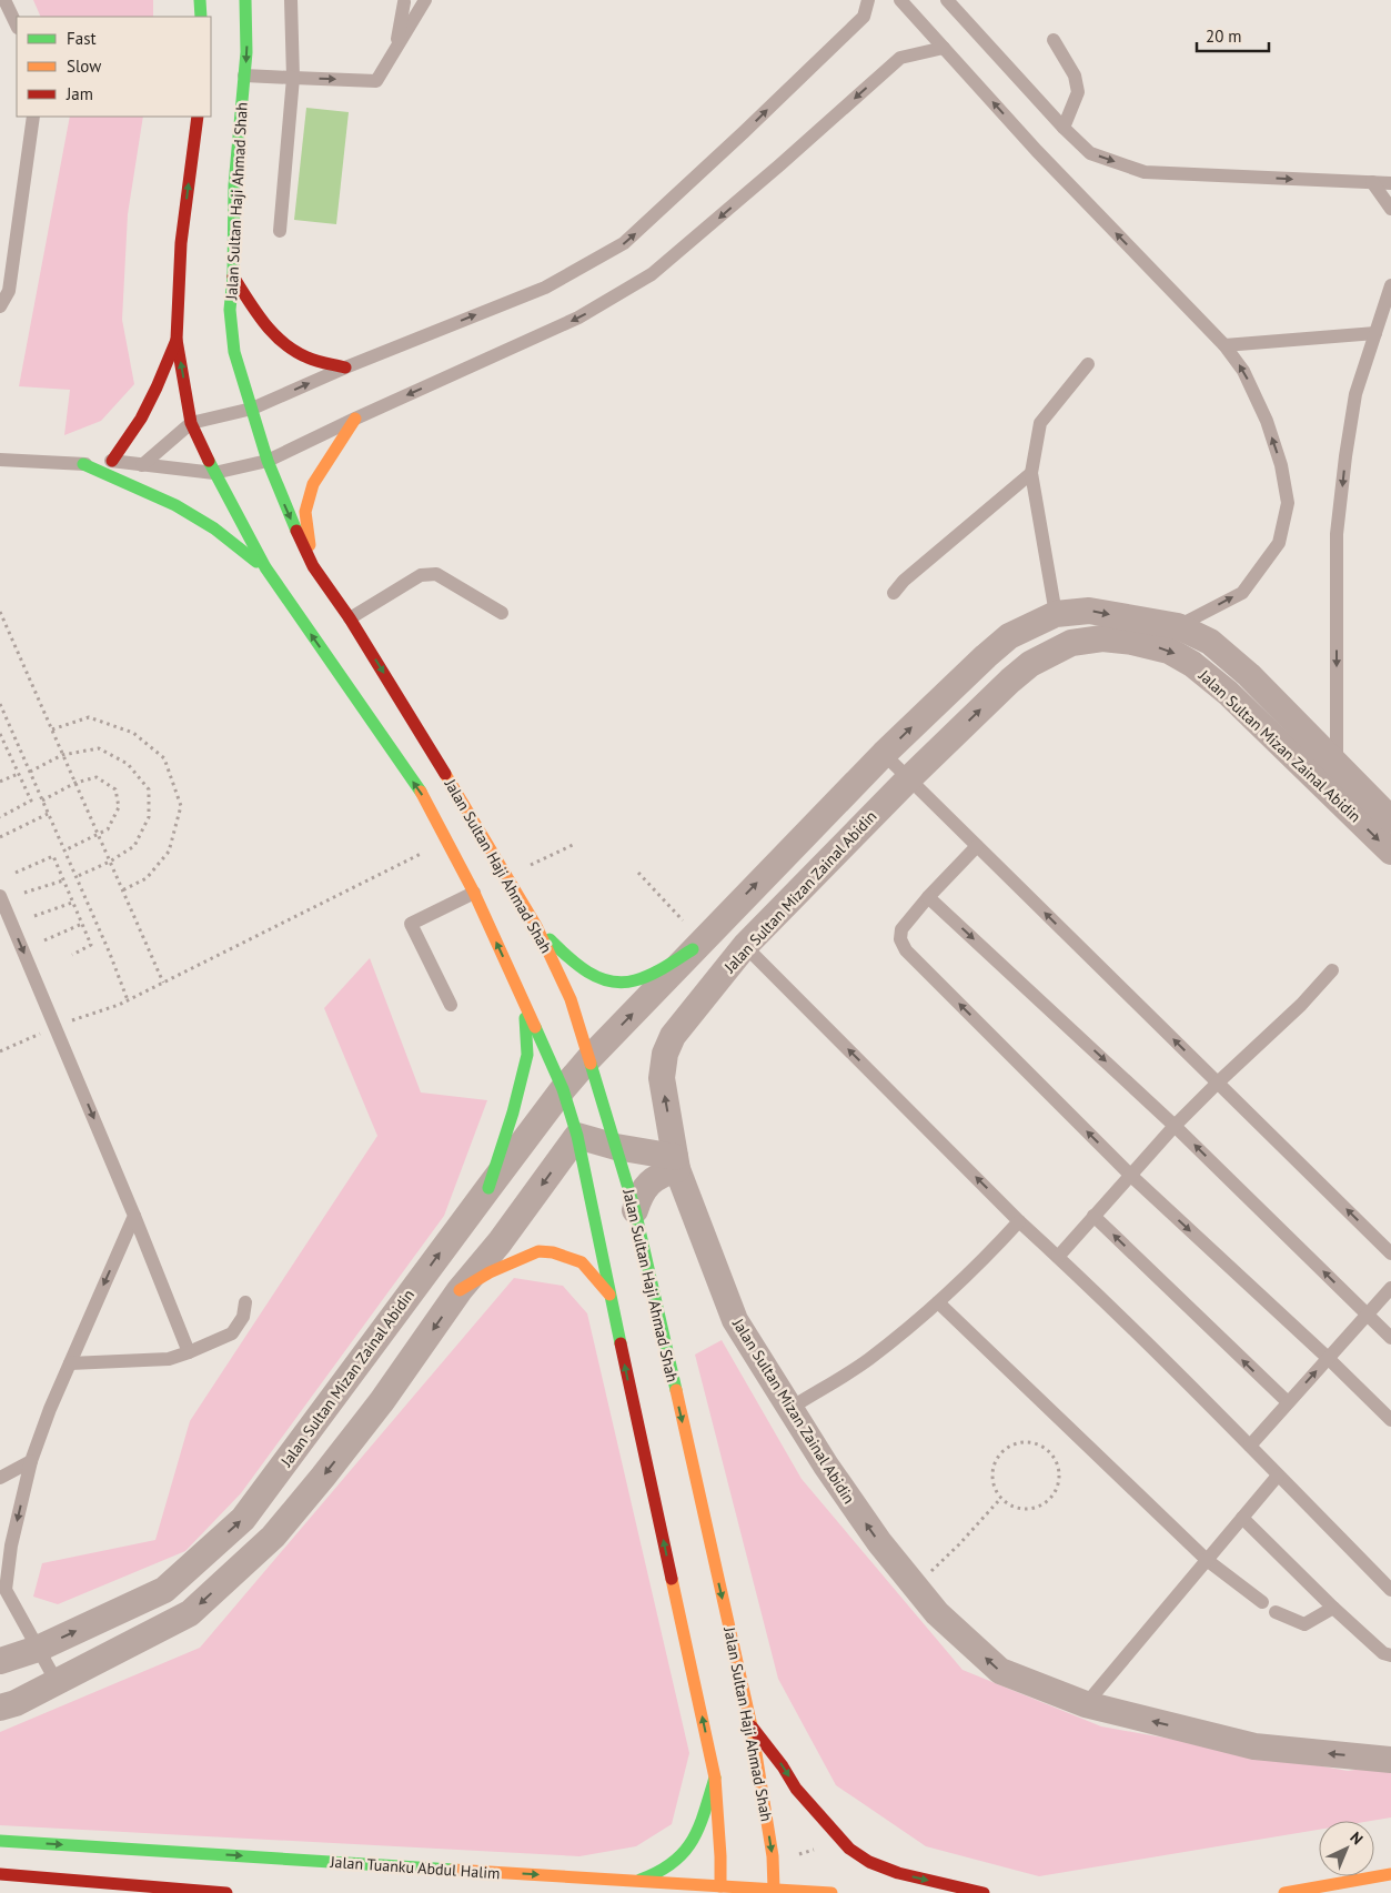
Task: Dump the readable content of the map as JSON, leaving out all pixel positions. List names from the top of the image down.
{
  "streets": {
    "street": ["Jalan Sultan Haji Ahmad Shah", "Jalan Sultan Mizan Zainal Abidin", "Jalan Tuanku Abdul Halim"]
  },
  "crossings": [
    ["Jalan Sultan Haji Ahmad Shah", "Jalan Sultan Mizan Zainal Abidin"],
    ["Jalan Sultan Haji Ahmad Shah", "Jalan Tuanku Abdul Halim"]
  ],
  "legend": ["Fast", "Slow", "Jam"],
  "scale_bar": "20 m",
  "north": "top right"
}
